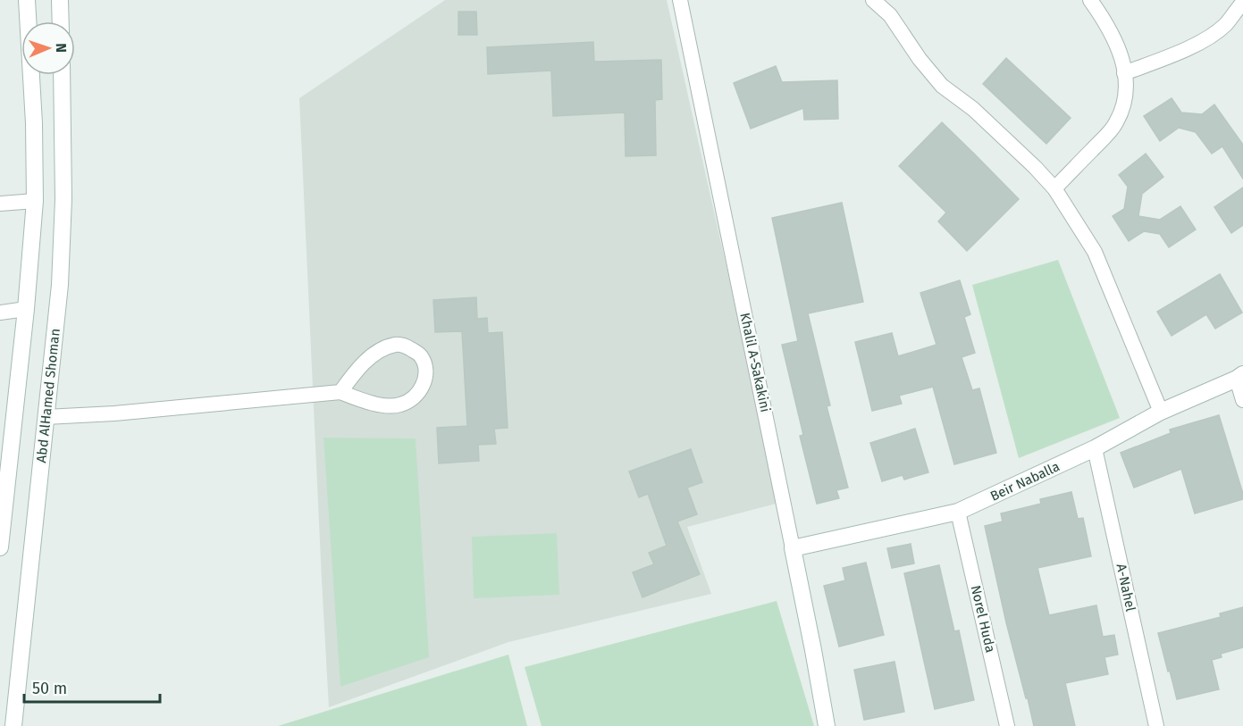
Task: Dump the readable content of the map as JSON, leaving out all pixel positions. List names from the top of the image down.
{
  "streets": {
    "main road": ["Khalil A-Sakakini", "Abd AlHamed Shoman", "Beir Naballa"],
    "street": ["A-Nahel", "Norel Huda"]
  },
  "crossings": [
    ["Khalil A-Sakakini", "Beir Naballa"],
    ["Beir Naballa", "A-Nahel"],
    ["Beir Naballa", "Norel Huda"]
  ],
  "scale_bar": "50 m",
  "north": "right"
}
